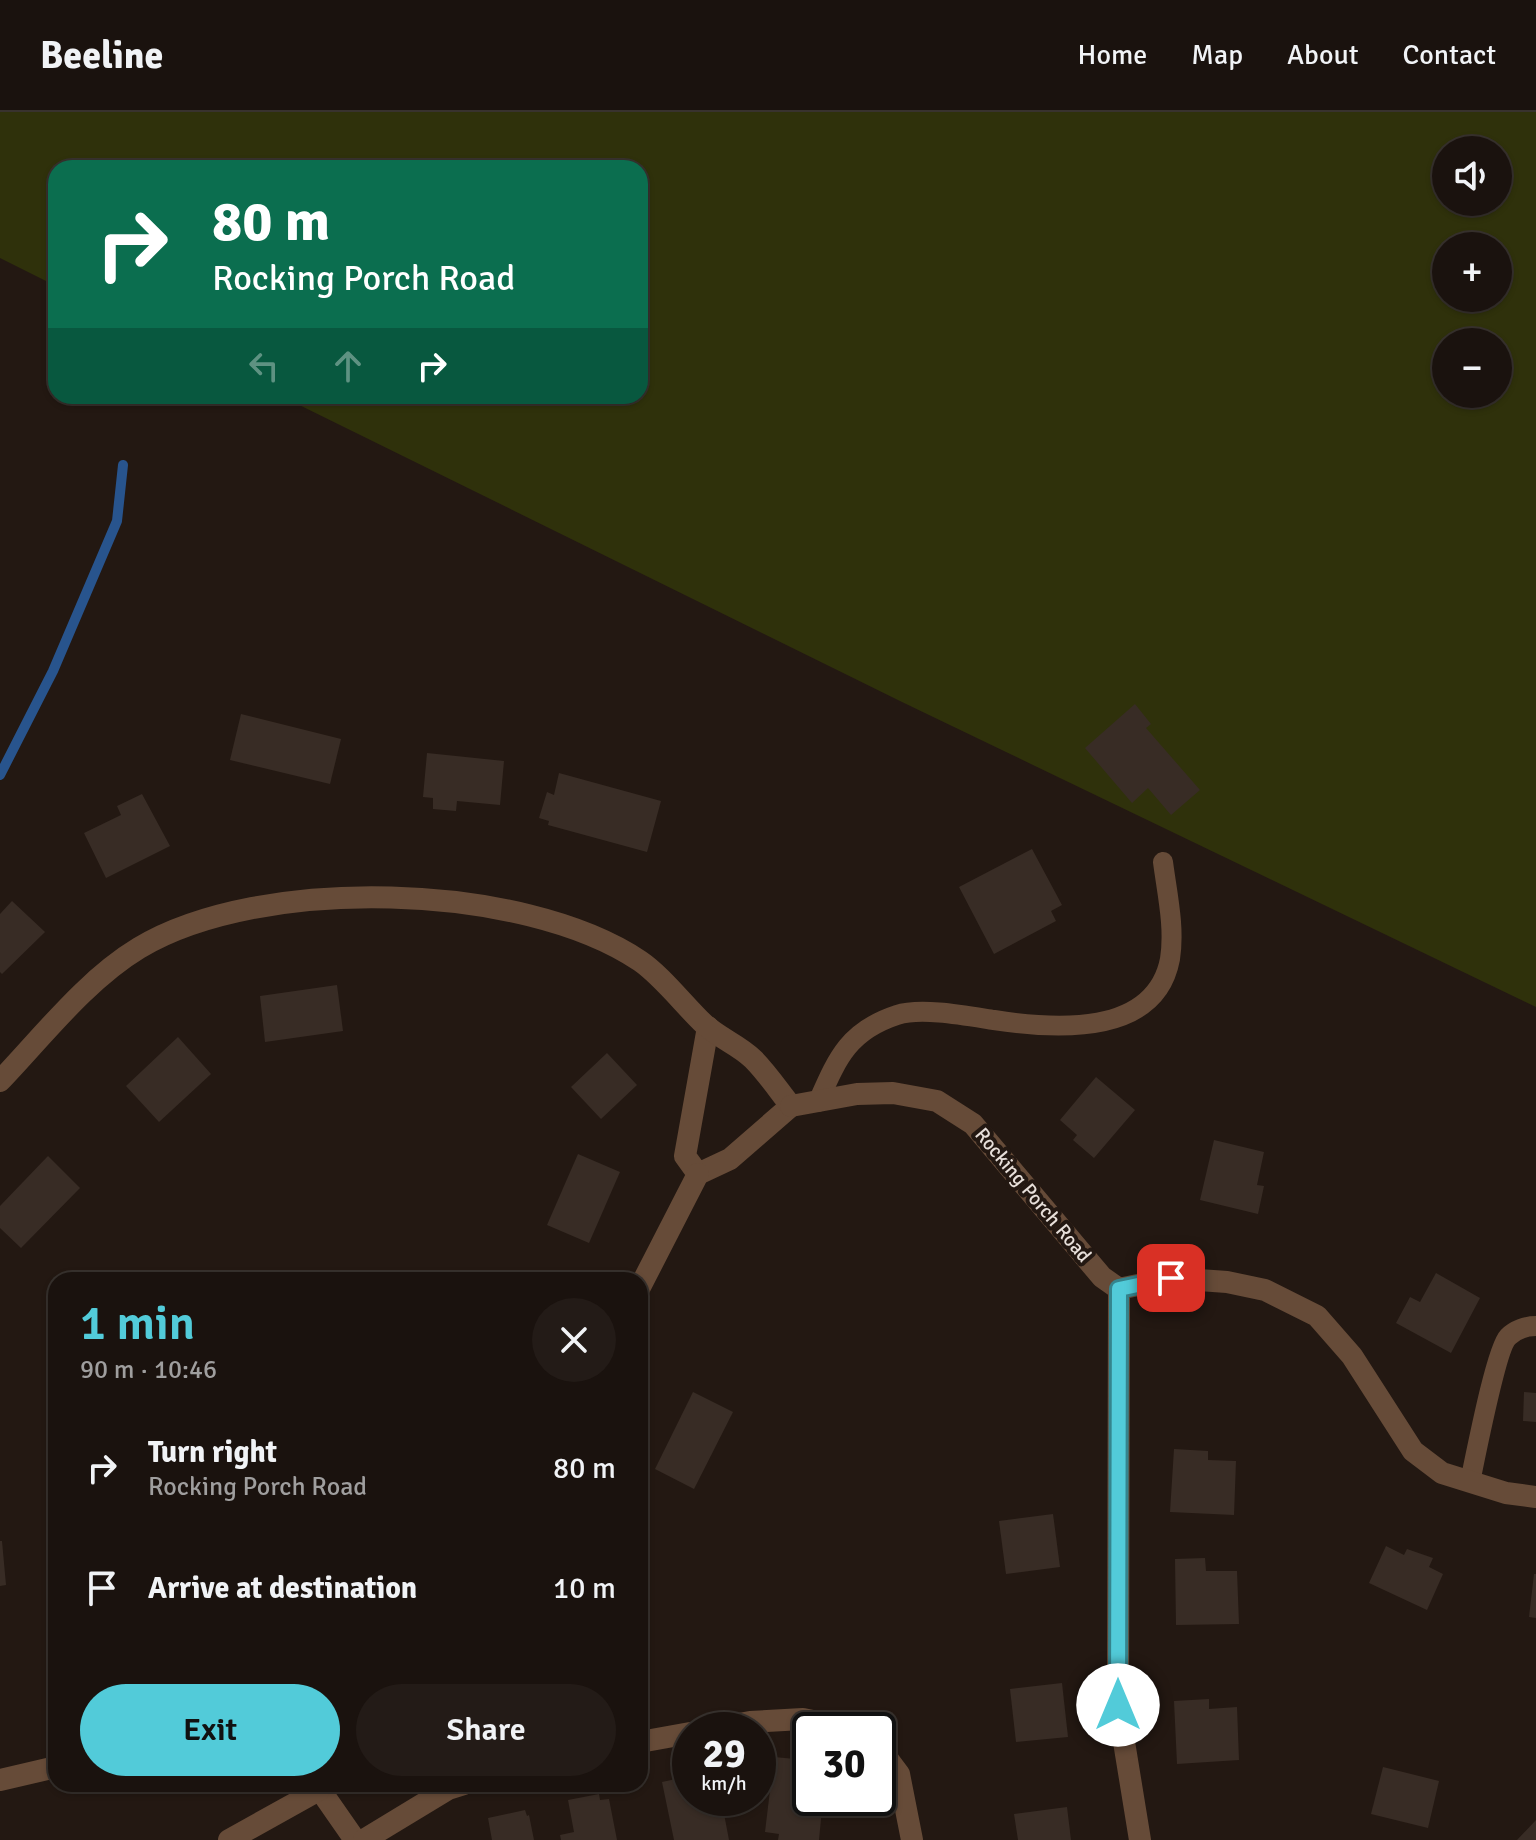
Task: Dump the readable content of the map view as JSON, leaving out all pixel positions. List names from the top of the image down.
{
  "streets": {
    "street": ["Rocking Porch Road"]
  },
  "page": {
    "header": "Beeline",
    "nav": [
      "Home",
      "Map",
      "About",
      "Contact"
    ],
    "map_buttons": ["+", "−"],
    "turn": ["80 m", "Rocking Porch Road"],
    "heading": ["1 min", "90 m · 10:46"],
    "list": [
      {
        "name": "Turn right",
        "note": "Rocking Porch Road",
        "value": "80 m"
      },
      {
        "name": "Arrive at destination",
        "value": "10 m"
      }
    ],
    "buttons": ["Exit", "Share"],
    "speed": "29 km/h",
    "limit": "30"
  }
}
